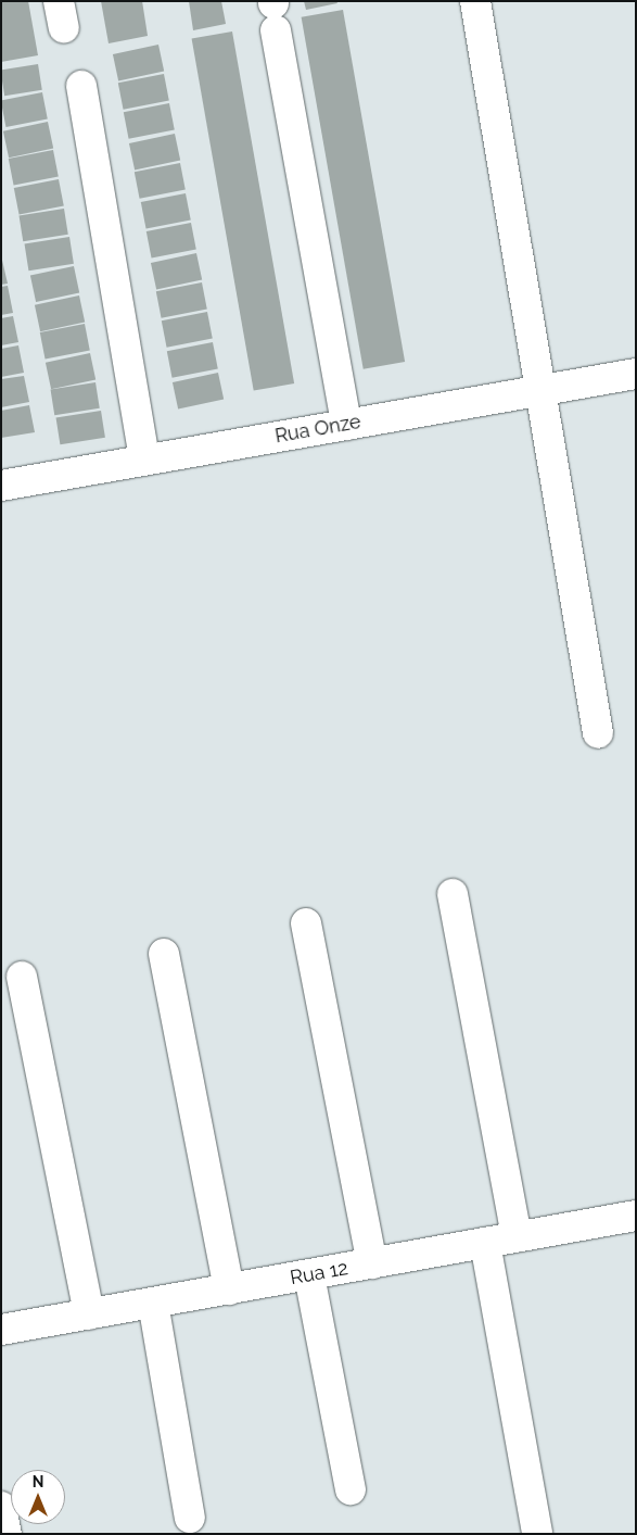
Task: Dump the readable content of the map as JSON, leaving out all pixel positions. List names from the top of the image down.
{
  "streets": {
    "street": ["Rua Onze", "Rua 12"]
  },
  "north": "top"
}
